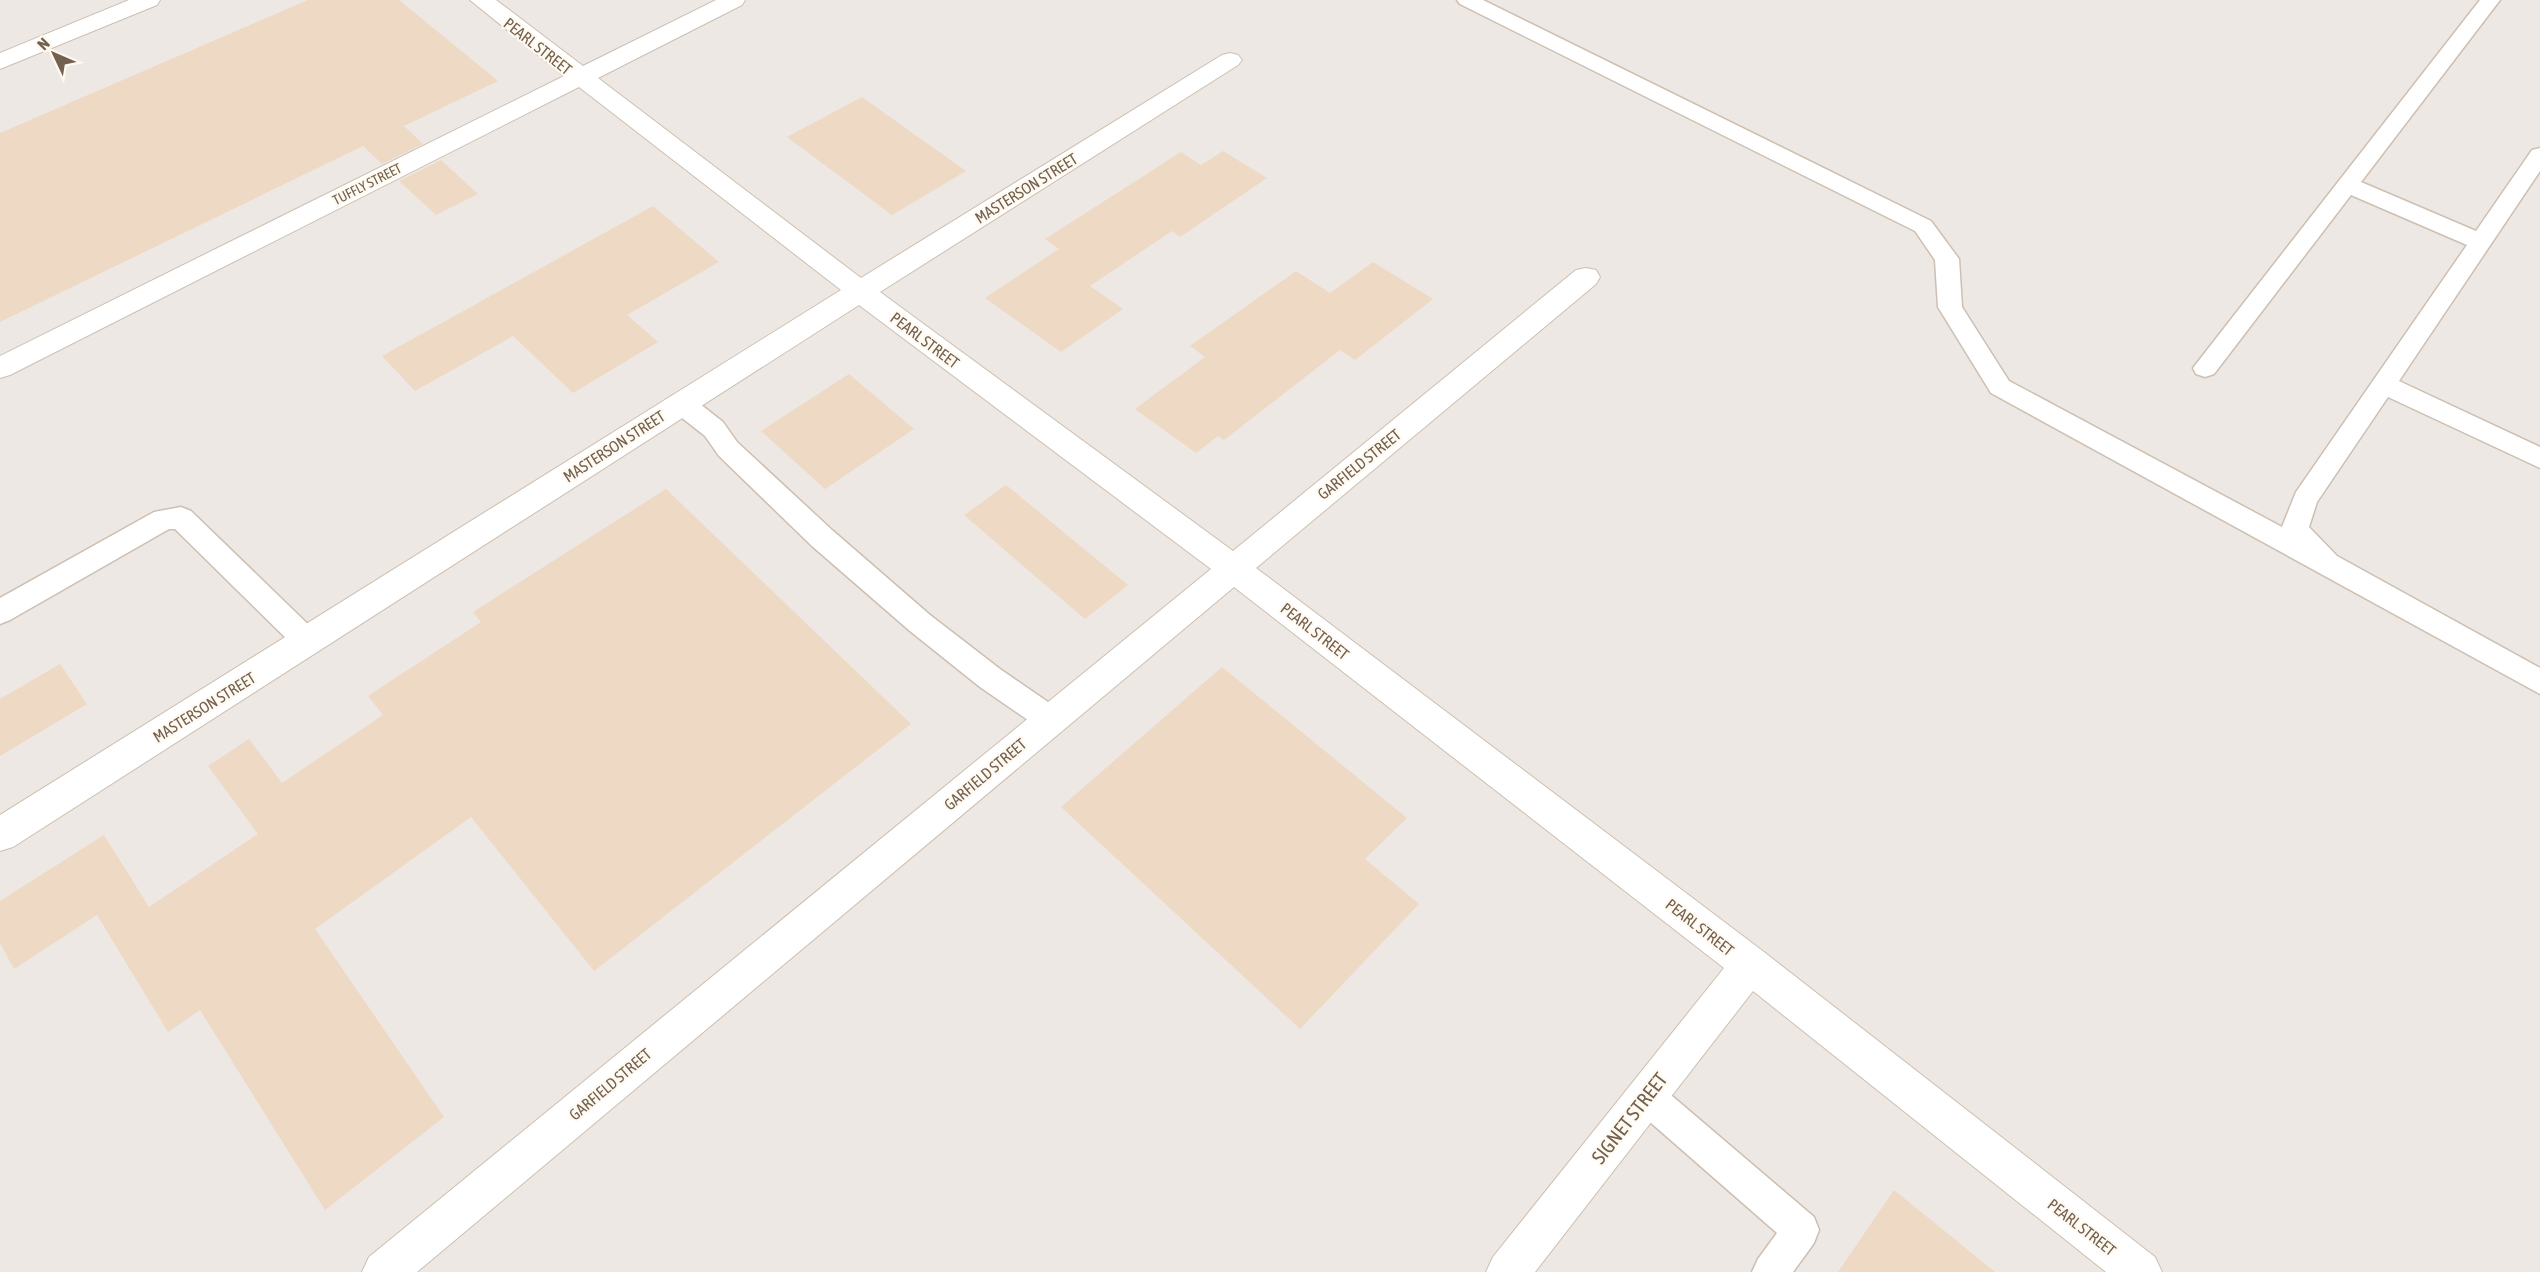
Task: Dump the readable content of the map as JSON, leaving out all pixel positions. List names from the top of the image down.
{
  "streets": {
    "street": [
      "PEARL STREET",
      "TUFFLY STREET",
      "MASTERSON STREET",
      "GARFIELD STREET",
      "SIGNET STREET"
    ]
  },
  "crossings": [
    ["PEARL STREET", "TUFFLY STREET"],
    ["PEARL STREET", "MASTERSON STREET"],
    ["PEARL STREET", "GARFIELD STREET"],
    ["PEARL STREET", "SIGNET STREET"]
  ],
  "north": "top left"
}
